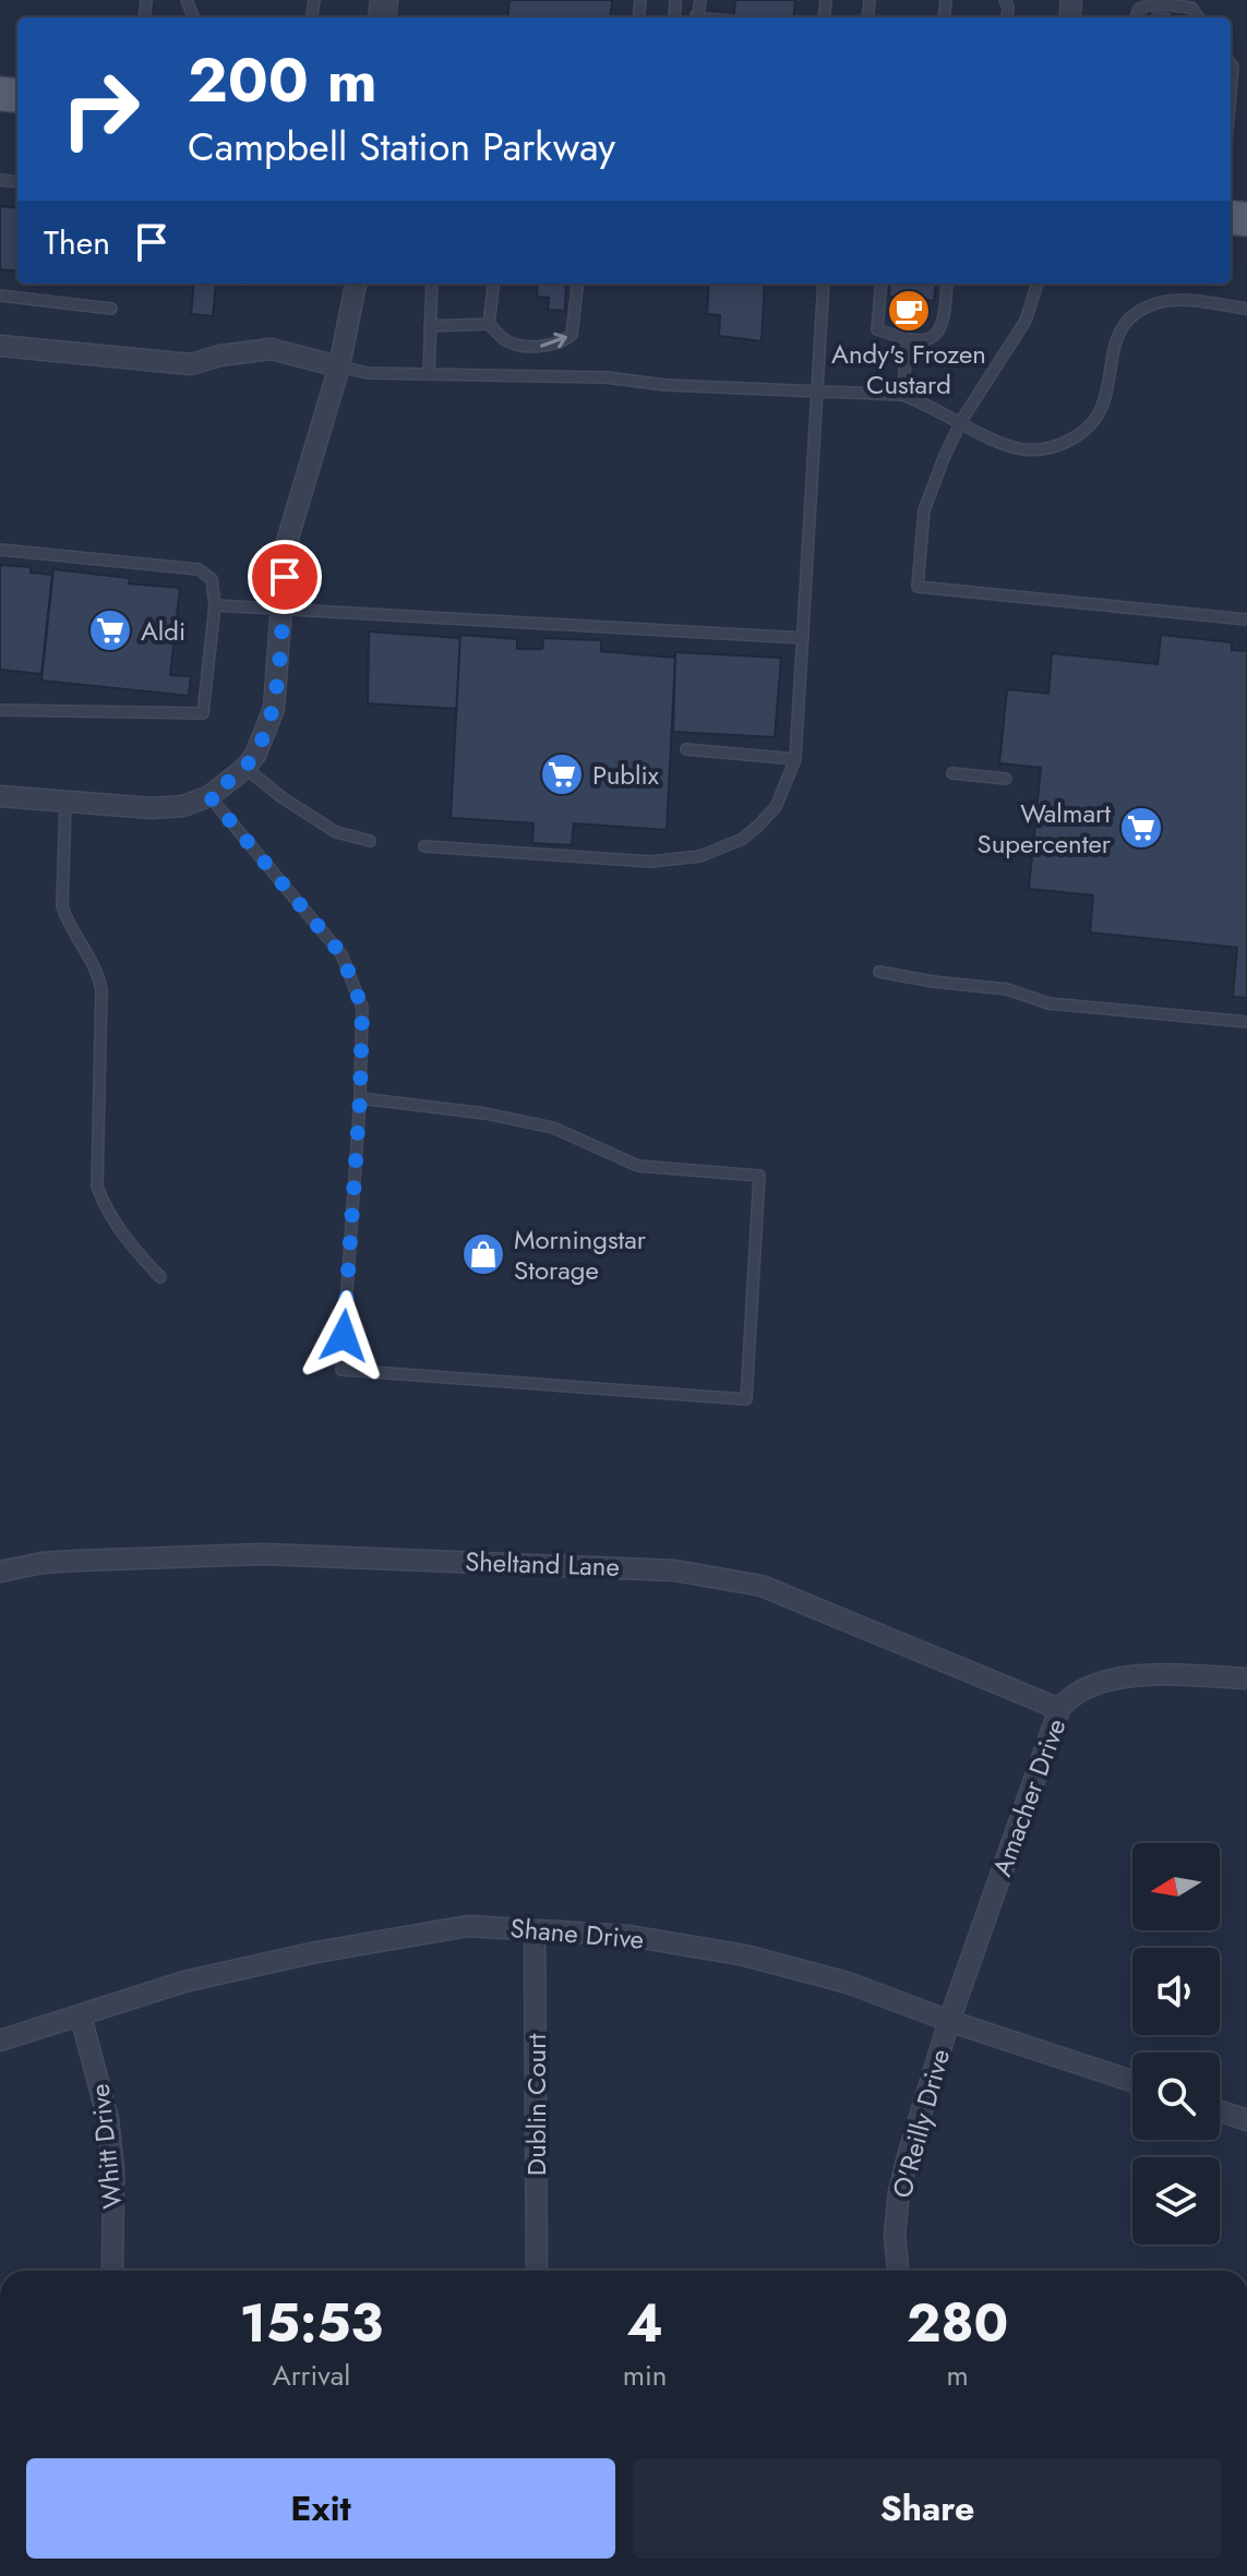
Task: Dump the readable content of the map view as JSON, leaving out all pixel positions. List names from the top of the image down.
{
  "streets": {
    "street": [
      "Sheltand Lane",
      "Amacher Drive",
      "Shane Drive",
      "Dublin Court",
      "O'Reilly Drive",
      "Whitt Drive"
    ]
  },
  "crossings": [
    ["Sheltand Lane", "Amacher Drive"],
    ["Amacher Drive", "Shane Drive"],
    ["Amacher Drive", "O'Reilly Drive"],
    ["Shane Drive", "Dublin Court"],
    ["Shane Drive", "O'Reilly Drive"],
    ["Shane Drive", "Whitt Drive"]
  ],
  "places": {
    "cafe": ["Andy's Frozen Custard"],
    "supermarket": ["Aldi", "Publix", "Walmart Supercenter"],
    "shop": ["Morningstar Storage"]
  },
  "north": "left",
  "page": {
    "turn": ["200 m", "Campbell Station Parkway"],
    "then": "Then",
    "eta": [
      "15:53",
      "Arrival",
      "4",
      "min",
      "280",
      "m"
    ],
    "buttons": ["Exit", "Share"]
  }
}
